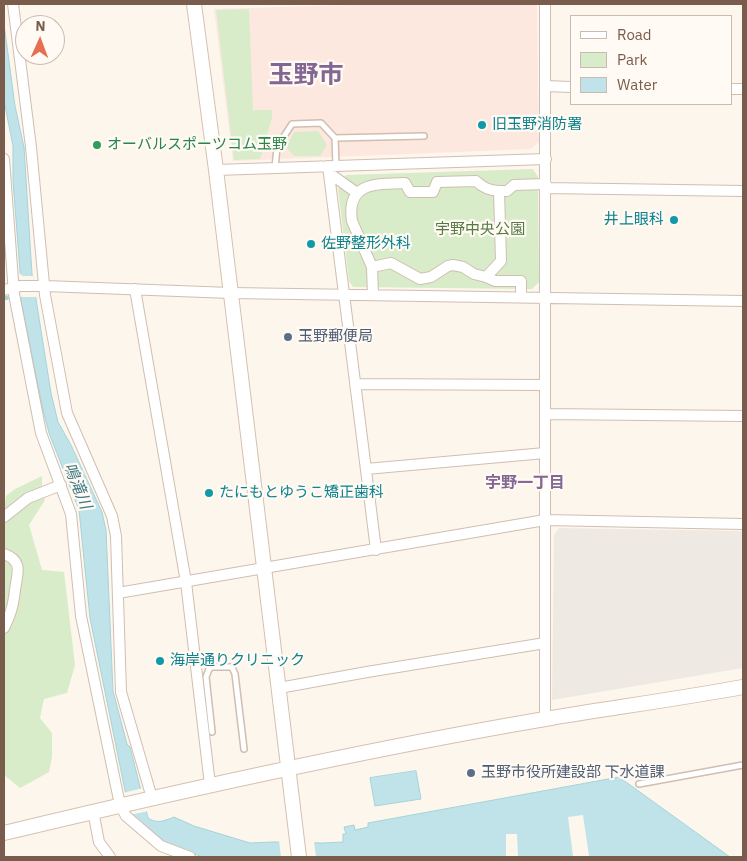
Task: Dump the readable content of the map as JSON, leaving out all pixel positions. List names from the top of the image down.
{
  "districts": ["玉野市", "宇野一丁目"],
  "water": ["鳴滝川"],
  "parks": ["宇野中央公園"],
  "places": [
    "旧玉野消防署",
    "オーバルスポーツコム玉野",
    "井上眼科",
    "佐野整形外科",
    "玉野郵便局",
    "たにもとゆうこ矯正歯科",
    "海岸通りクリニック",
    "玉野市役所建設部 下水道課"
  ],
  "legend": ["Road", "Park", "Water"],
  "north": "top"
}
